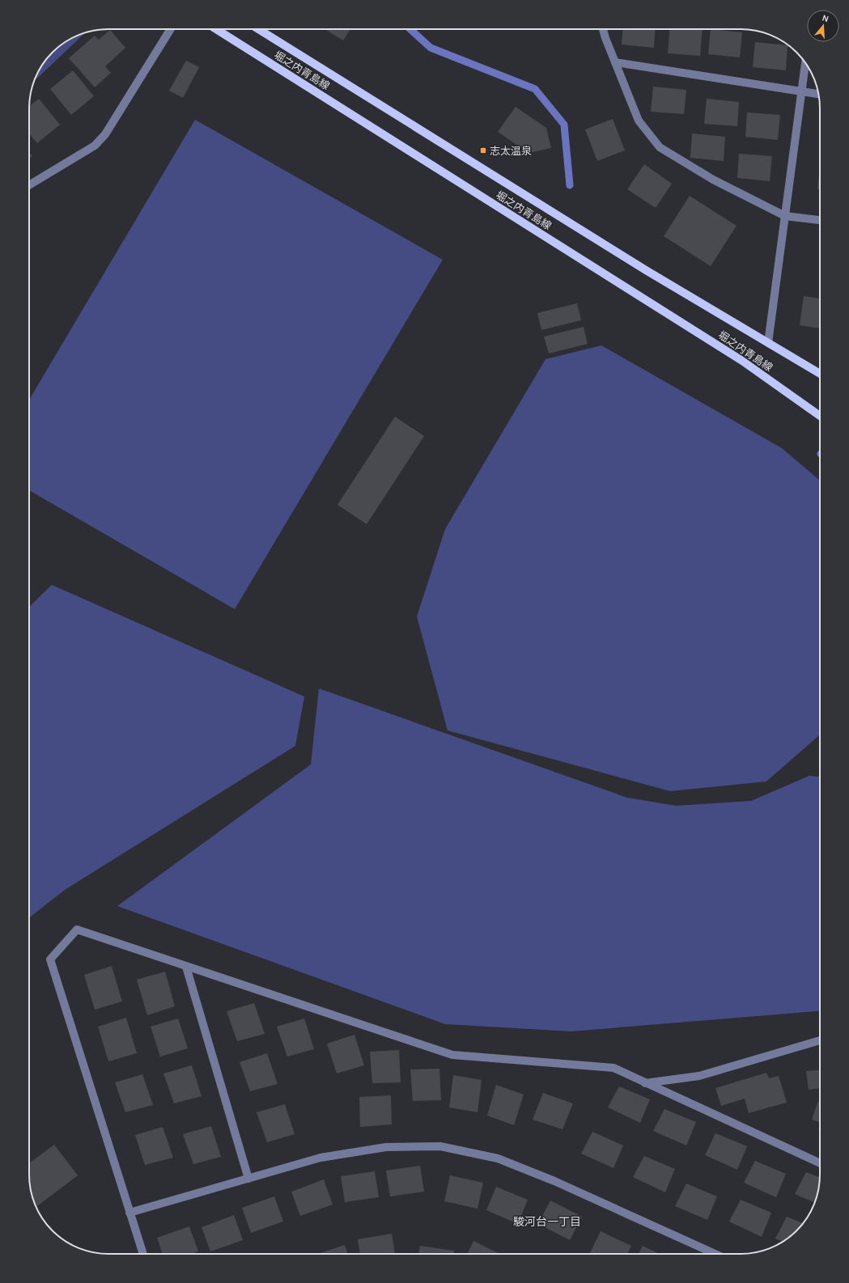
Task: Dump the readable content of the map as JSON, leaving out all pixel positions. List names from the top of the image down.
{
  "streets": {
    "main road": ["堀之内青島線"]
  },
  "districts": ["駿河台一丁目"],
  "places": {
    "transit": ["志太温泉"]
  },
  "north": "top"
}
